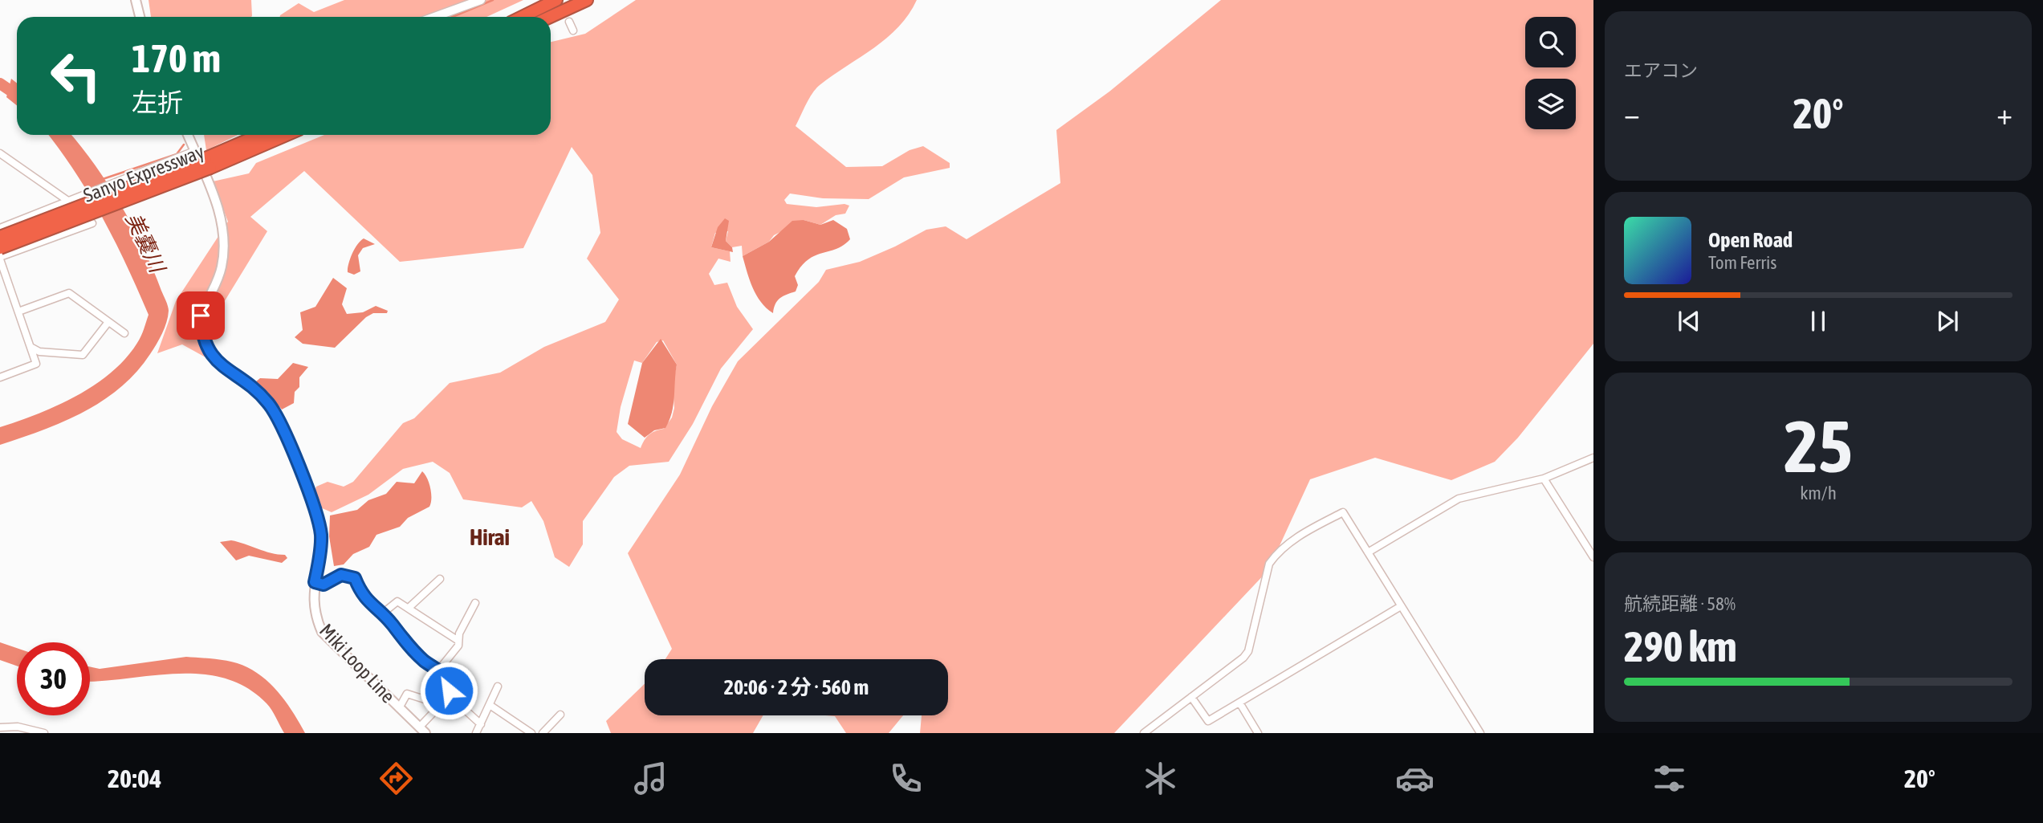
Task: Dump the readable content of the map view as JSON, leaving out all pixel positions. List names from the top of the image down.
{
  "streets": {
    "highway": ["Sanyo Expressway"],
    "main road": ["Miki Loop Line"]
  },
  "districts": ["Hirai"],
  "water": ["美嚢川"],
  "page": {
    "tile": [
      "エアコン",
      ["25", "km/h"],
      ["航続距離 · 58%", "290 km"]
    ],
    "turn": ["170 m", "左折"],
    "heat": ["−", "20°", "+"],
    "song": ["Open Road", "Tom Ferris"],
    "limit": "30",
    "trip": "20:06 · 2 分 · 560 m",
    "tabs": ["20:04", "20°"]
  }
}
